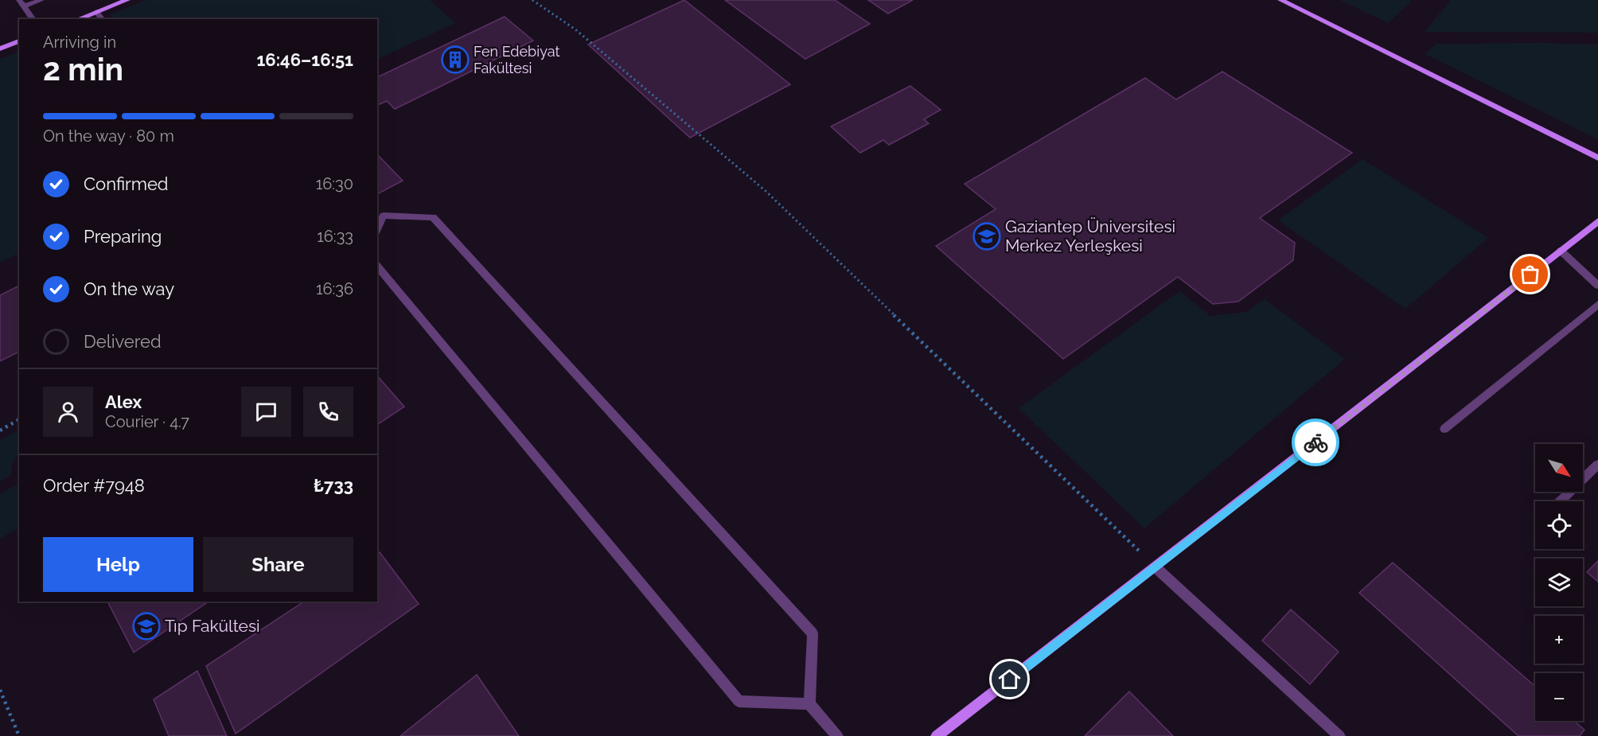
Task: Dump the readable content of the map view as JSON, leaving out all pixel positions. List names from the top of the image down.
{
  "places": {
    "building": ["Fen Edebiyat Fakültesi"],
    "school or university": ["Gaziantep Üniversitesi Merkez Yerleşkesi", "Tıp Fakültesi"]
  },
  "north": "bottom right",
  "page": {
    "heading": ["2 min", "Arriving in", "16:46–16:51"],
    "panel": [
      "Alex",
      "Courier · 4.7",
      "Order #7948",
      "₺733"
    ],
    "bar": "On the way · 80 m",
    "list": [
      ["Confirmed", "16:30"],
      ["Preparing", "16:33"],
      ["On the way", "16:36"],
      "Delivered"
    ],
    "map_buttons": ["+", "−"],
    "buttons": ["Help", "Share"]
  }
}
